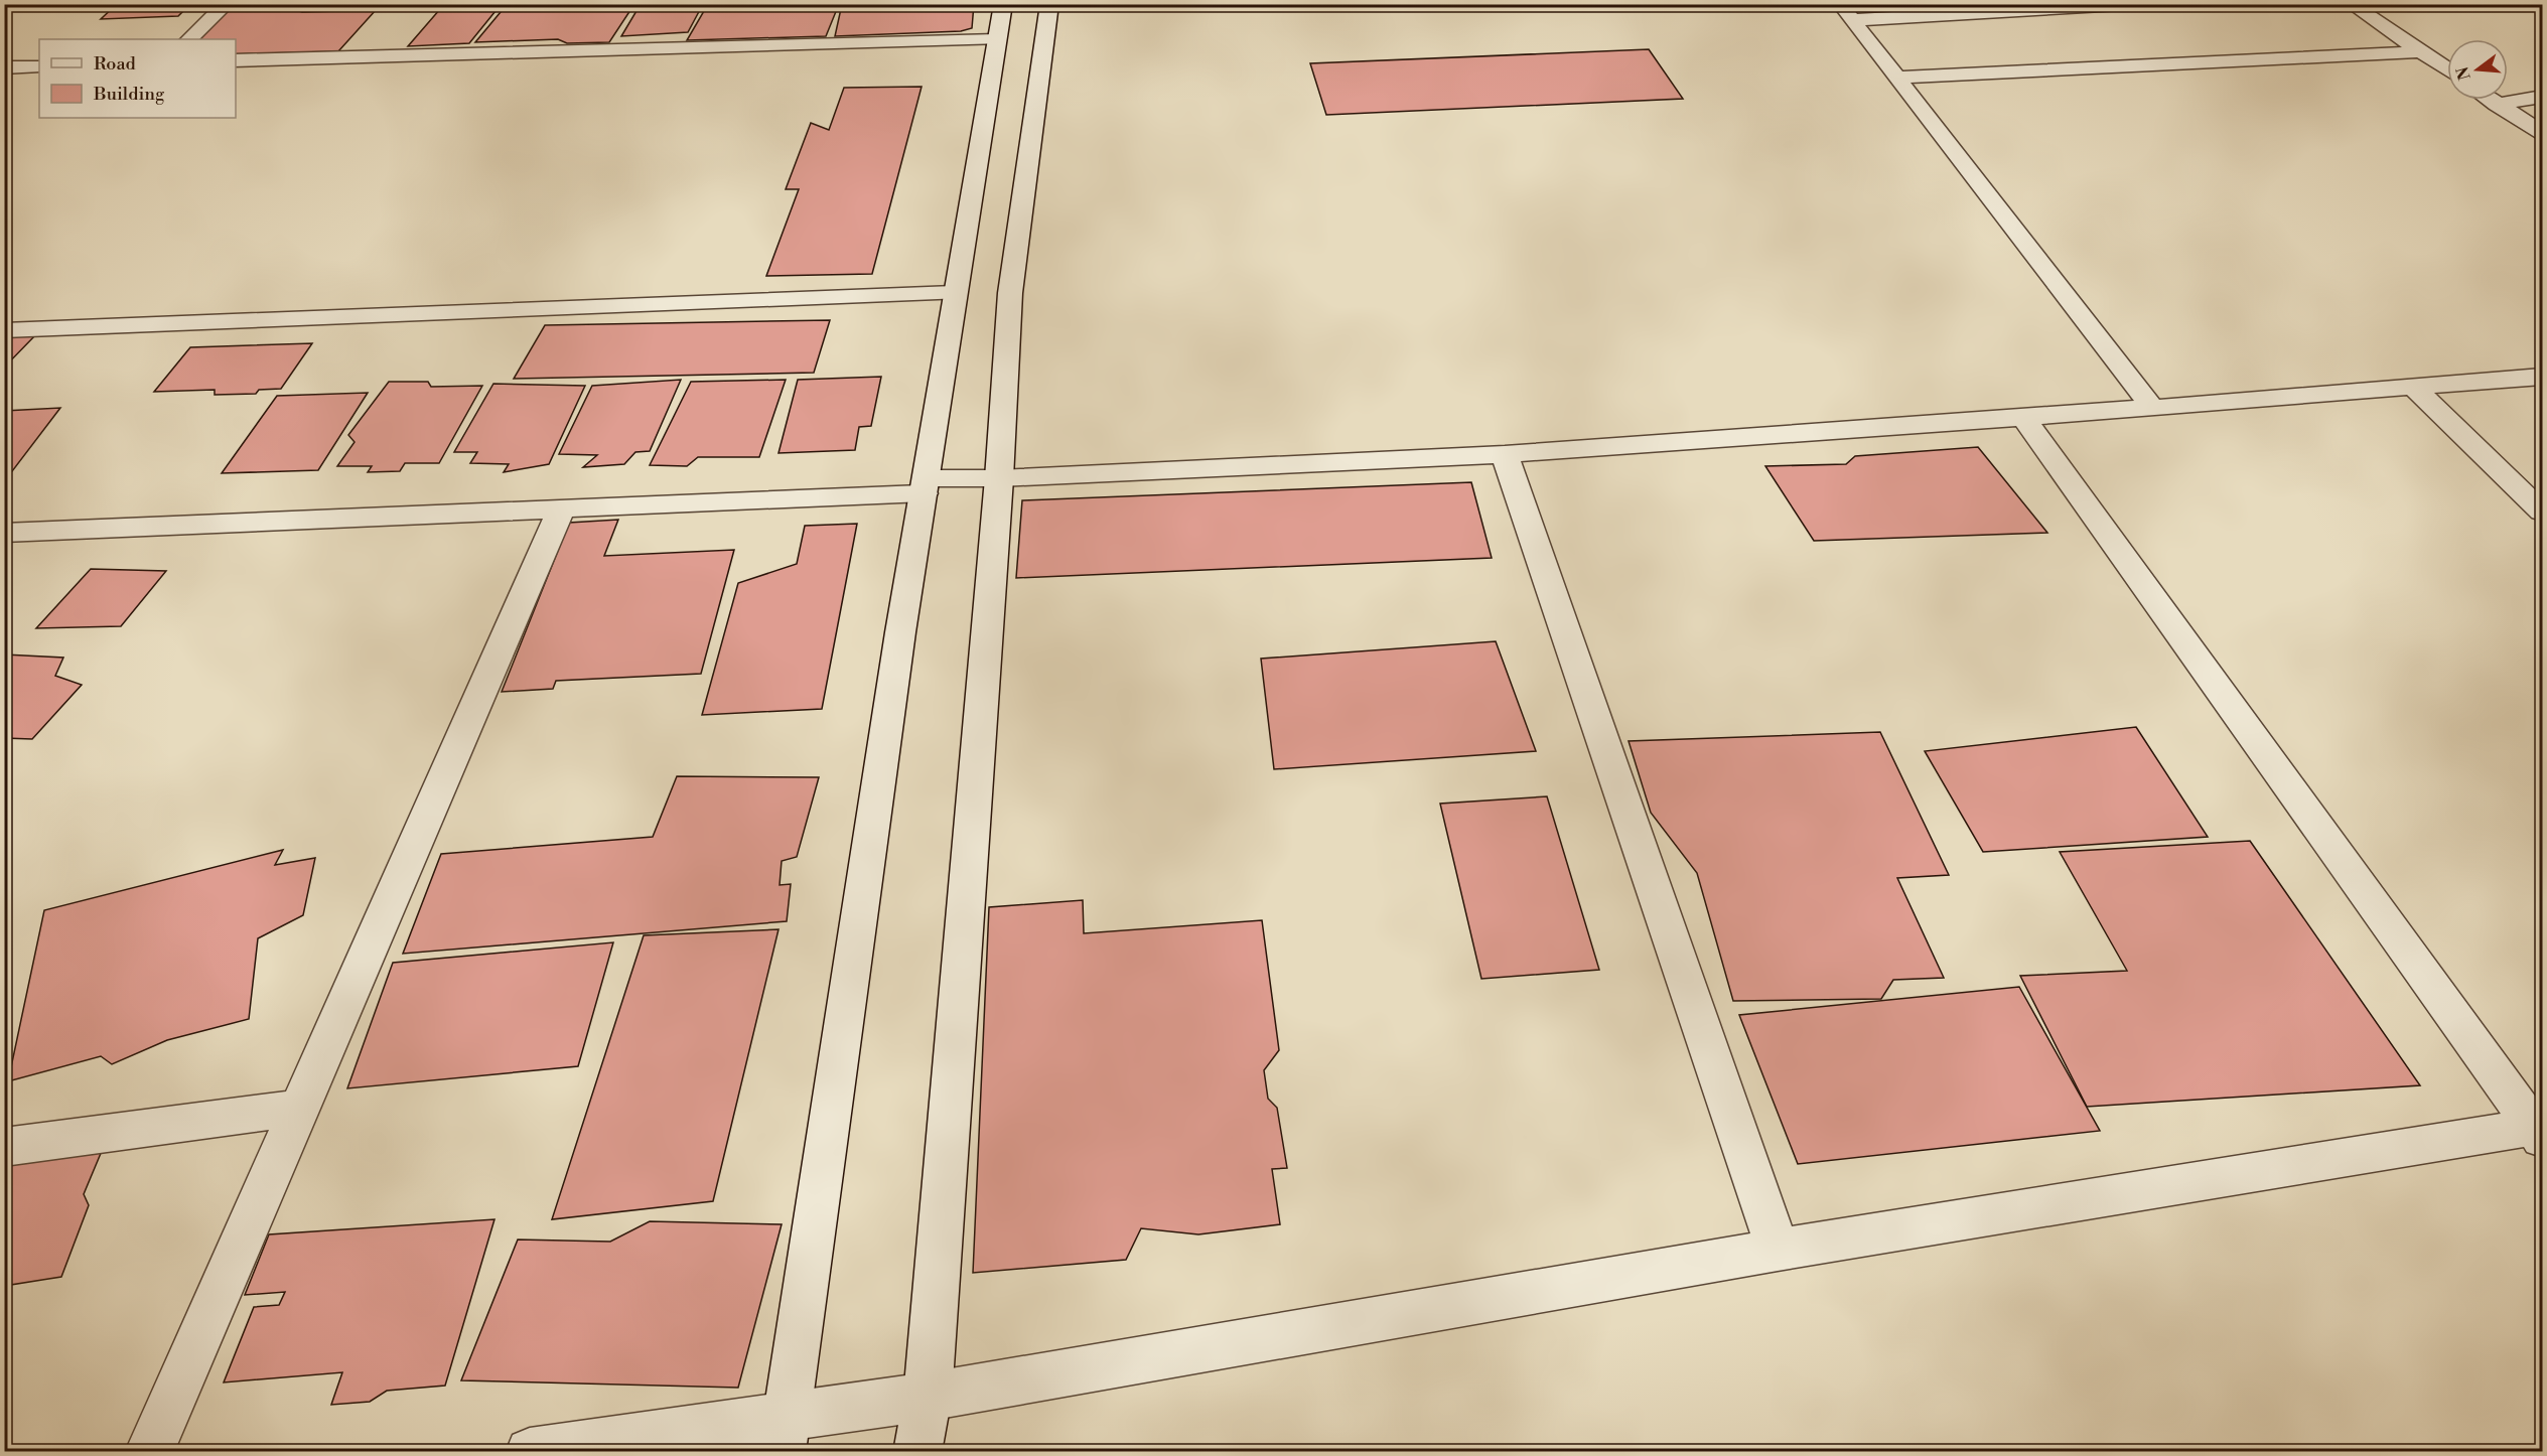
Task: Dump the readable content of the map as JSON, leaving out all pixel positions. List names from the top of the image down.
{
  "legend": ["Road", "Building"],
  "north": "left"
}
